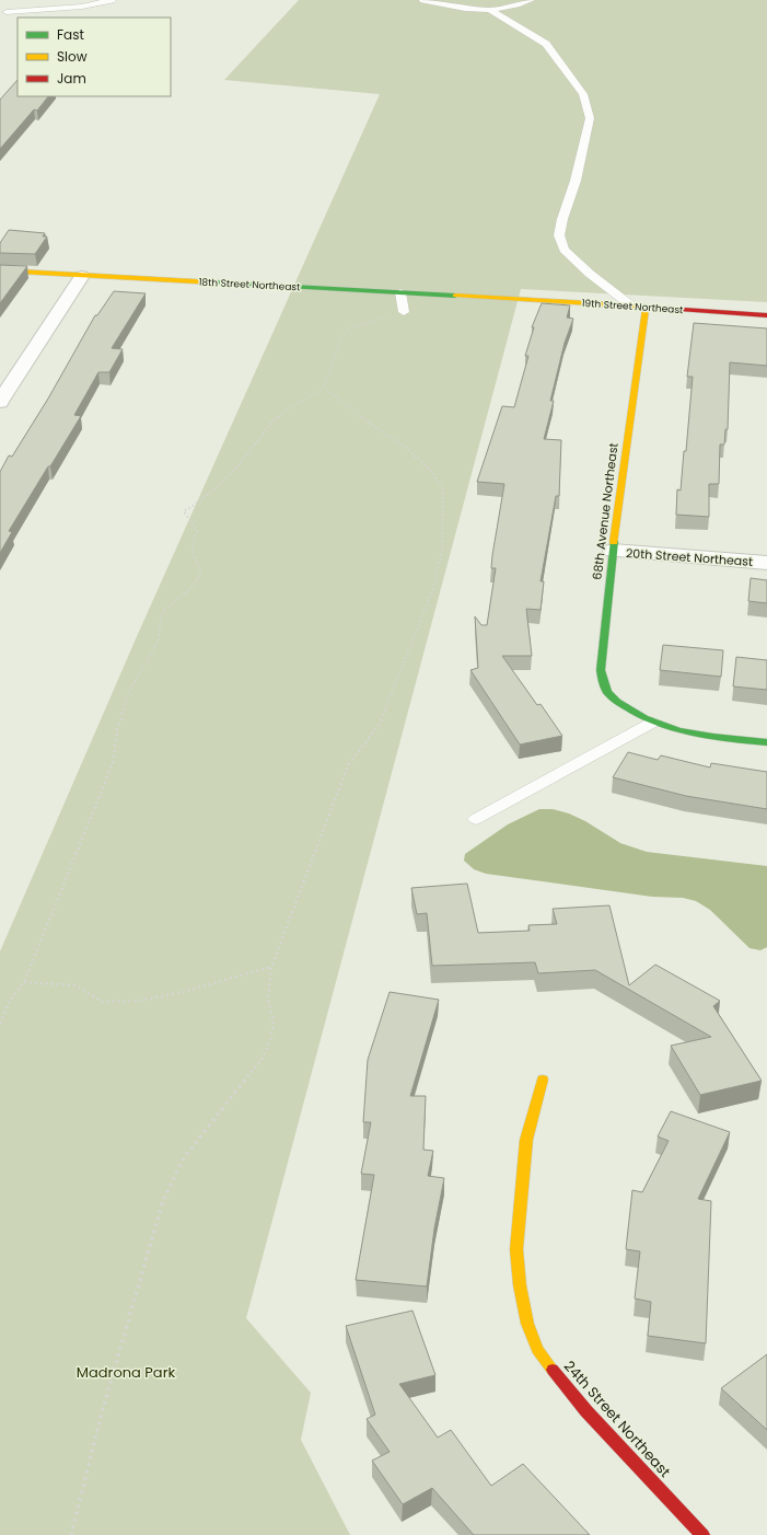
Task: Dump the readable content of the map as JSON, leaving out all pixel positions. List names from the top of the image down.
{
  "streets": {
    "street": [
      "18th Street Northeast",
      "19th Street Northeast",
      "68th Avenue Northeast",
      "20th Street Northeast",
      "24th Street Northeast"
    ]
  },
  "crossings": [
    ["18th Street Northeast", "19th Street Northeast"],
    ["19th Street Northeast", "68th Avenue Northeast"],
    ["68th Avenue Northeast", "20th Street Northeast"]
  ],
  "parks": ["Madrona Park"],
  "legend": ["Fast", "Slow", "Jam"]
}
